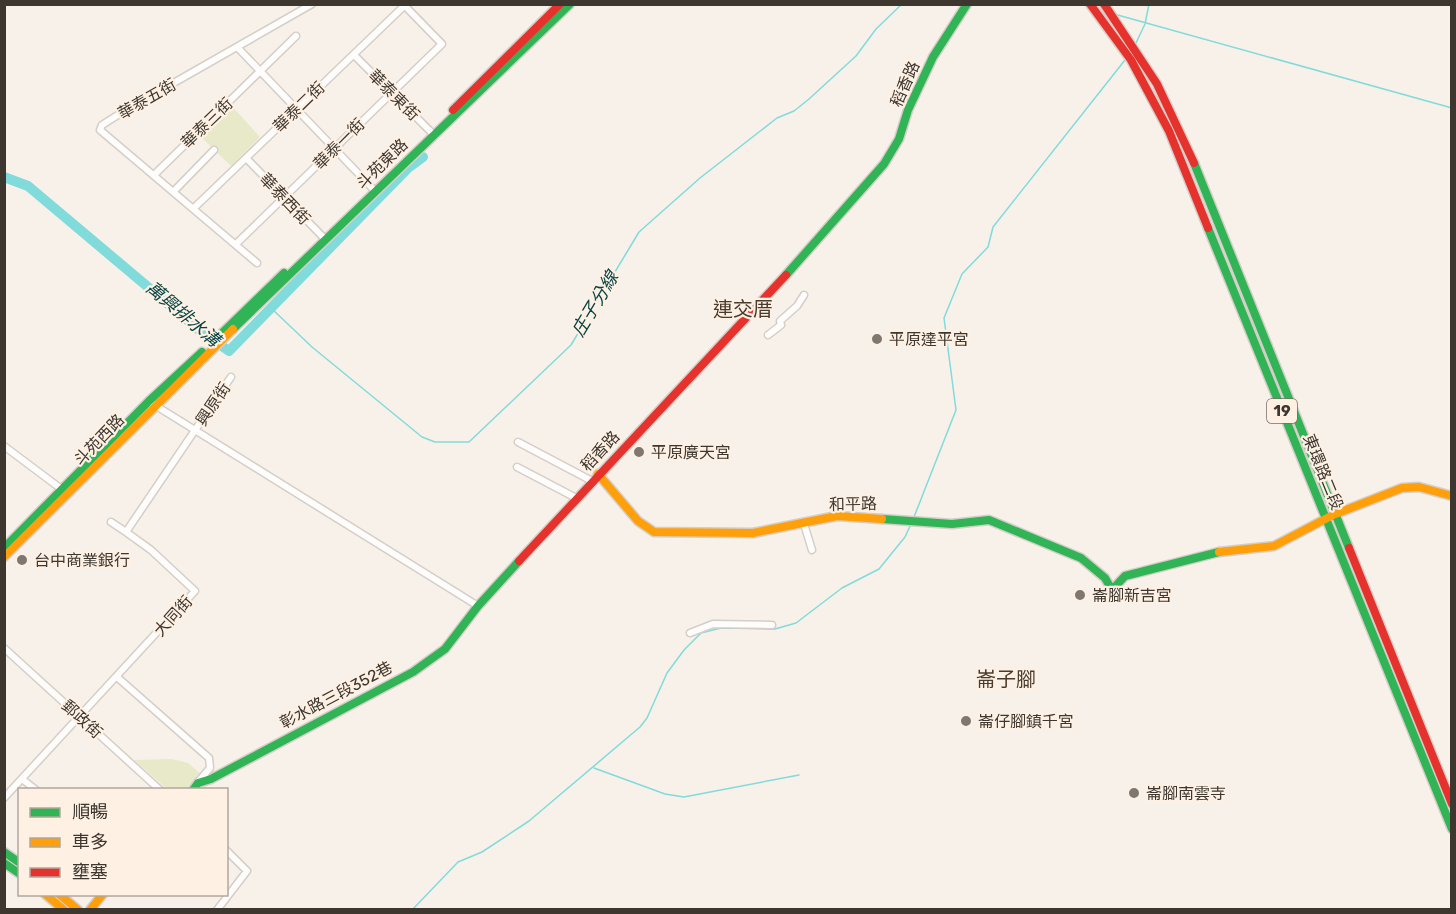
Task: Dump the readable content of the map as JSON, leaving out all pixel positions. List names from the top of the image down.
{
  "streets": {
    "main road": [
      "稻香路",
      "斗苑東路",
      "19",
      "斗苑西路",
      "東環路二段",
      "和平路",
      "彰水路三段352巷"
    ],
    "street": [
      "華泰東街",
      "華泰五街",
      "華泰二街",
      "華泰三街",
      "華泰一街",
      "華泰西街",
      "興原街",
      "大同街",
      "郵政街"
    ]
  },
  "crossings": [
    ["稻香路", "和平路"],
    ["稻香路", "彰水路三段352巷"],
    ["華泰東街", "華泰二街"],
    ["華泰東街", "華泰一街"],
    ["華泰東街", "斗苑東路"],
    ["華泰五街", "華泰二街"],
    ["華泰五街", "華泰三街"],
    ["華泰五街", "華泰一街"],
    ["華泰二街", "華泰一街"],
    ["華泰二街", "華泰西街"],
    ["華泰一街", "華泰西街"],
    ["斗苑東路", "華泰西街"],
    ["斗苑東路", "斗苑西路"],
    ["東環路二段", "和平路"],
    ["大同街", "郵政街"]
  ],
  "districts": ["連交厝", "崙子腳"],
  "water": ["庄子分線", "萬興排水溝"],
  "places": [
    "平原達平宮",
    "平原廣天宮",
    "台中商業銀行",
    "崙腳新吉宮",
    "崙仔腳鎮千宮",
    "崙腳南雲寺"
  ],
  "legend": ["順暢", "車多", "壅塞"]
}
